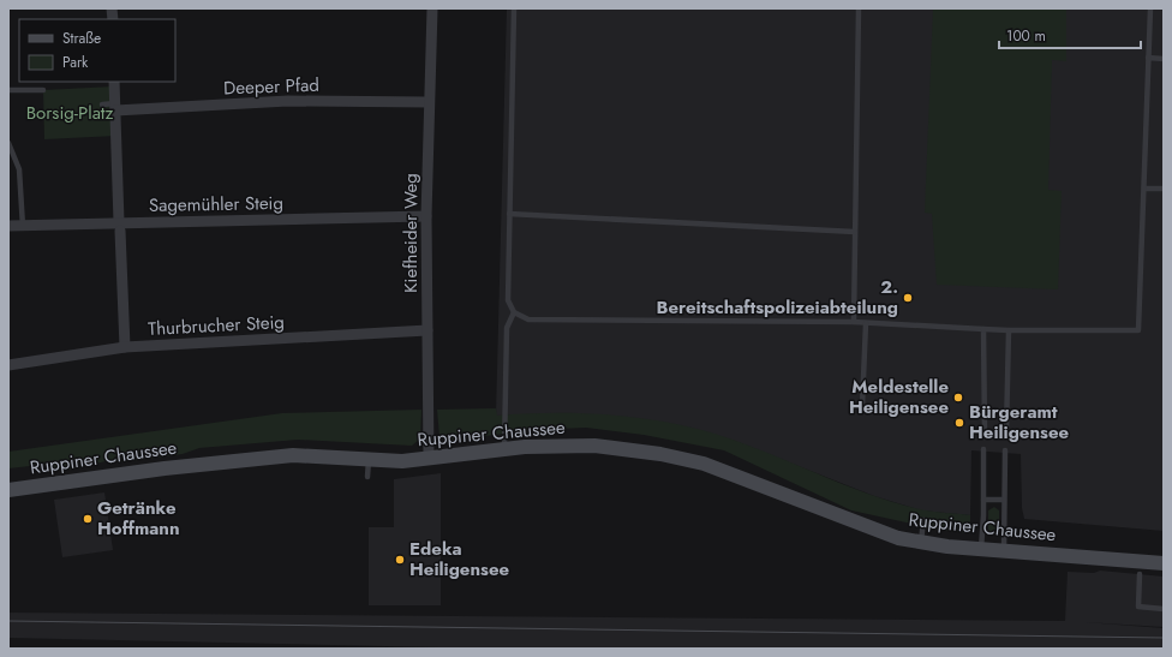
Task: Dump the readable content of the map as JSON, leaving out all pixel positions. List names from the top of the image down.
{
  "streets": {
    "main road": ["Ruppiner Chaussee"],
    "street": [
      "Deeper Pfad",
      "Sagemühler Steig",
      "Kiefheider Weg",
      "Thurbrucher Steig"
    ]
  },
  "crossings": [
    ["Deeper Pfad", "Kiefheider Weg"],
    ["Sagemühler Steig", "Kiefheider Weg"],
    ["Kiefheider Weg", "Thurbrucher Steig"],
    ["Kiefheider Weg", "Ruppiner Chaussee"]
  ],
  "parks": ["Borsig-Platz"],
  "places": [
    "2. Bereitschaftspolizeiabteilung",
    "Meldestelle Heiligensee",
    "Bürgeramt Heiligensee",
    "Getränke Hoffmann",
    "Edeka Heiligensee"
  ],
  "legend": ["Straße", "Park"],
  "scale_bar": "100 m"
}
